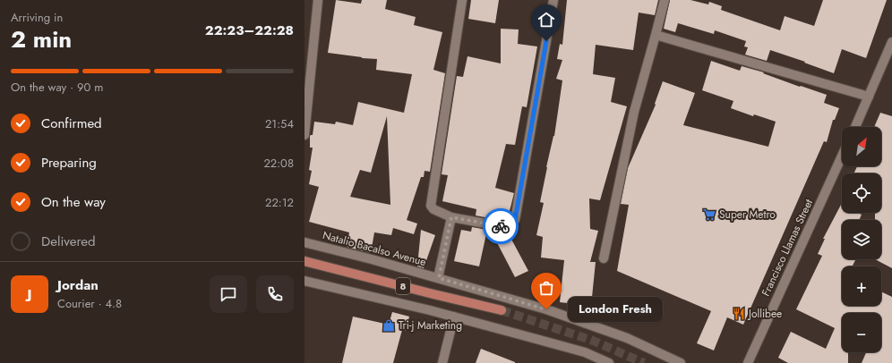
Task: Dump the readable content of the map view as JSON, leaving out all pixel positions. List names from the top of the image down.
{
  "streets": {
    "main road": ["8"],
    "street": ["Francisco Llamas Street", "Natalio Bacalso Avenue"]
  },
  "places": {
    "supermarket": ["Super Metro"],
    "other": ["London Fresh"],
    "restaurant": ["Jollibee"],
    "shop": ["Tri-j Marketing"]
  },
  "north": "top right",
  "page": {
    "heading": ["2 min", "Arriving in", "22:23–22:28"],
    "panel": ["Jordan", "Courier · 4.8"],
    "bar": "On the way · 90 m",
    "list": [
      ["Confirmed", "21:54"],
      ["Preparing", "22:08"],
      ["On the way", "22:12"],
      "Delivered"
    ],
    "map_buttons": ["+", "−"],
    "round": "J",
    "bubble": "London Fresh"
  }
}
